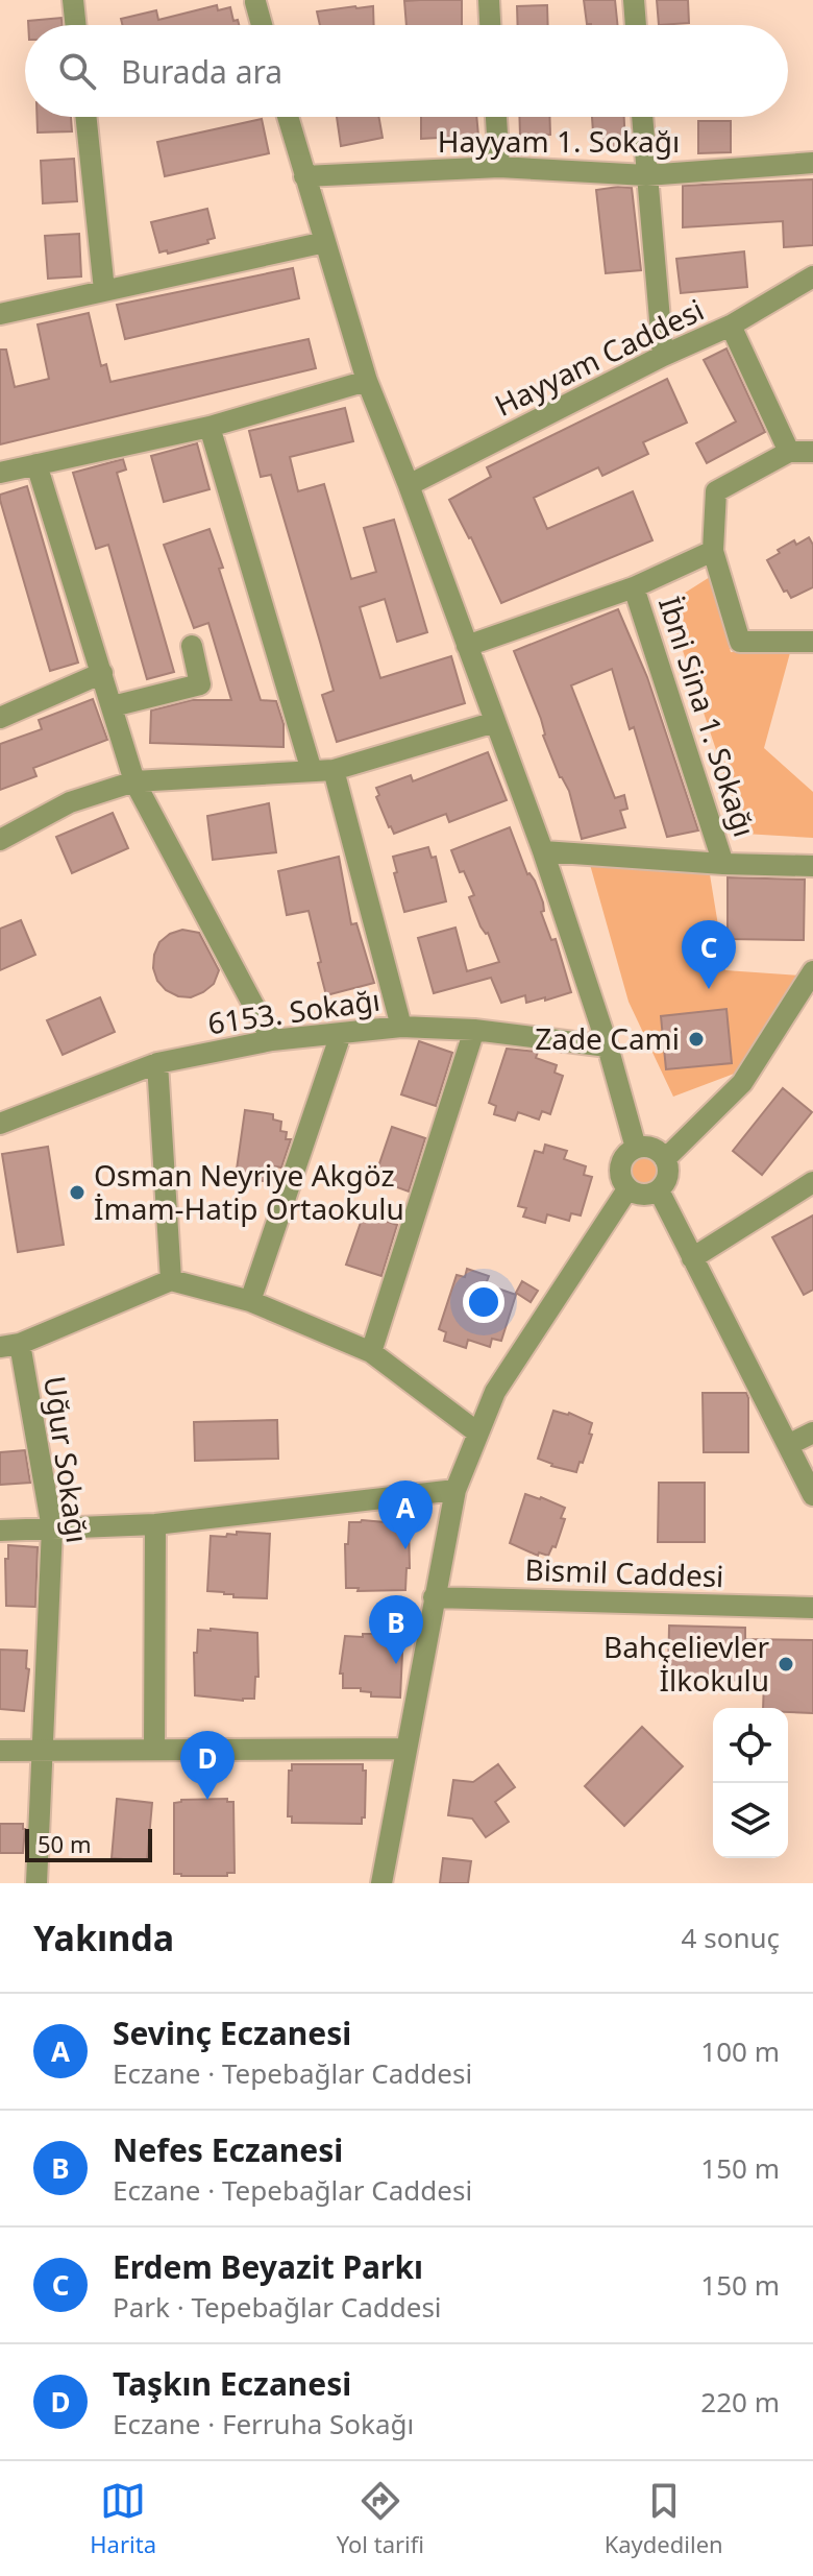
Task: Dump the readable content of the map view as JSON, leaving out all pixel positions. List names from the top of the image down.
{
  "streets": {
    "street": [
      "Hayyam 1. Sokağı",
      "Hayyam Caddesi",
      "İbni Sina 1. Sokağı",
      "6153. Sokağı",
      "Uğur Sokağı",
      "Bismil Caddesi"
    ]
  },
  "places": ["Zade Cami", "Osman Neyriye Akgöz İmam-Hatip Ortaokulu", "Bahçelievler İlkokulu"],
  "scale_bar": "50 m",
  "page": {
    "search": "Burada ara",
    "pins": [
      "C",
      "A",
      "B",
      "D"
    ],
    "scale": "50 m",
    "heading": ["Yakında", "4 sonuç"],
    "list": [
      {
        "mark": "A",
        "name": "Sevinç Eczanesi",
        "note": "Eczane · Tepebağlar Caddesi",
        "value": "100 m"
      },
      {
        "mark": "B",
        "name": "Nefes Eczanesi",
        "note": "Eczane · Tepebağlar Caddesi",
        "value": "150 m"
      },
      {
        "mark": "C",
        "name": "Erdem Beyazit Parkı",
        "note": "Park · Tepebağlar Caddesi",
        "value": "150 m"
      },
      {
        "mark": "D",
        "name": "Taşkın Eczanesi",
        "note": "Eczane · Ferruha Sokağı",
        "value": "220 m"
      }
    ],
    "nav": ["Harita", "Yol tarifi", "Kaydedilen"]
  }
}
